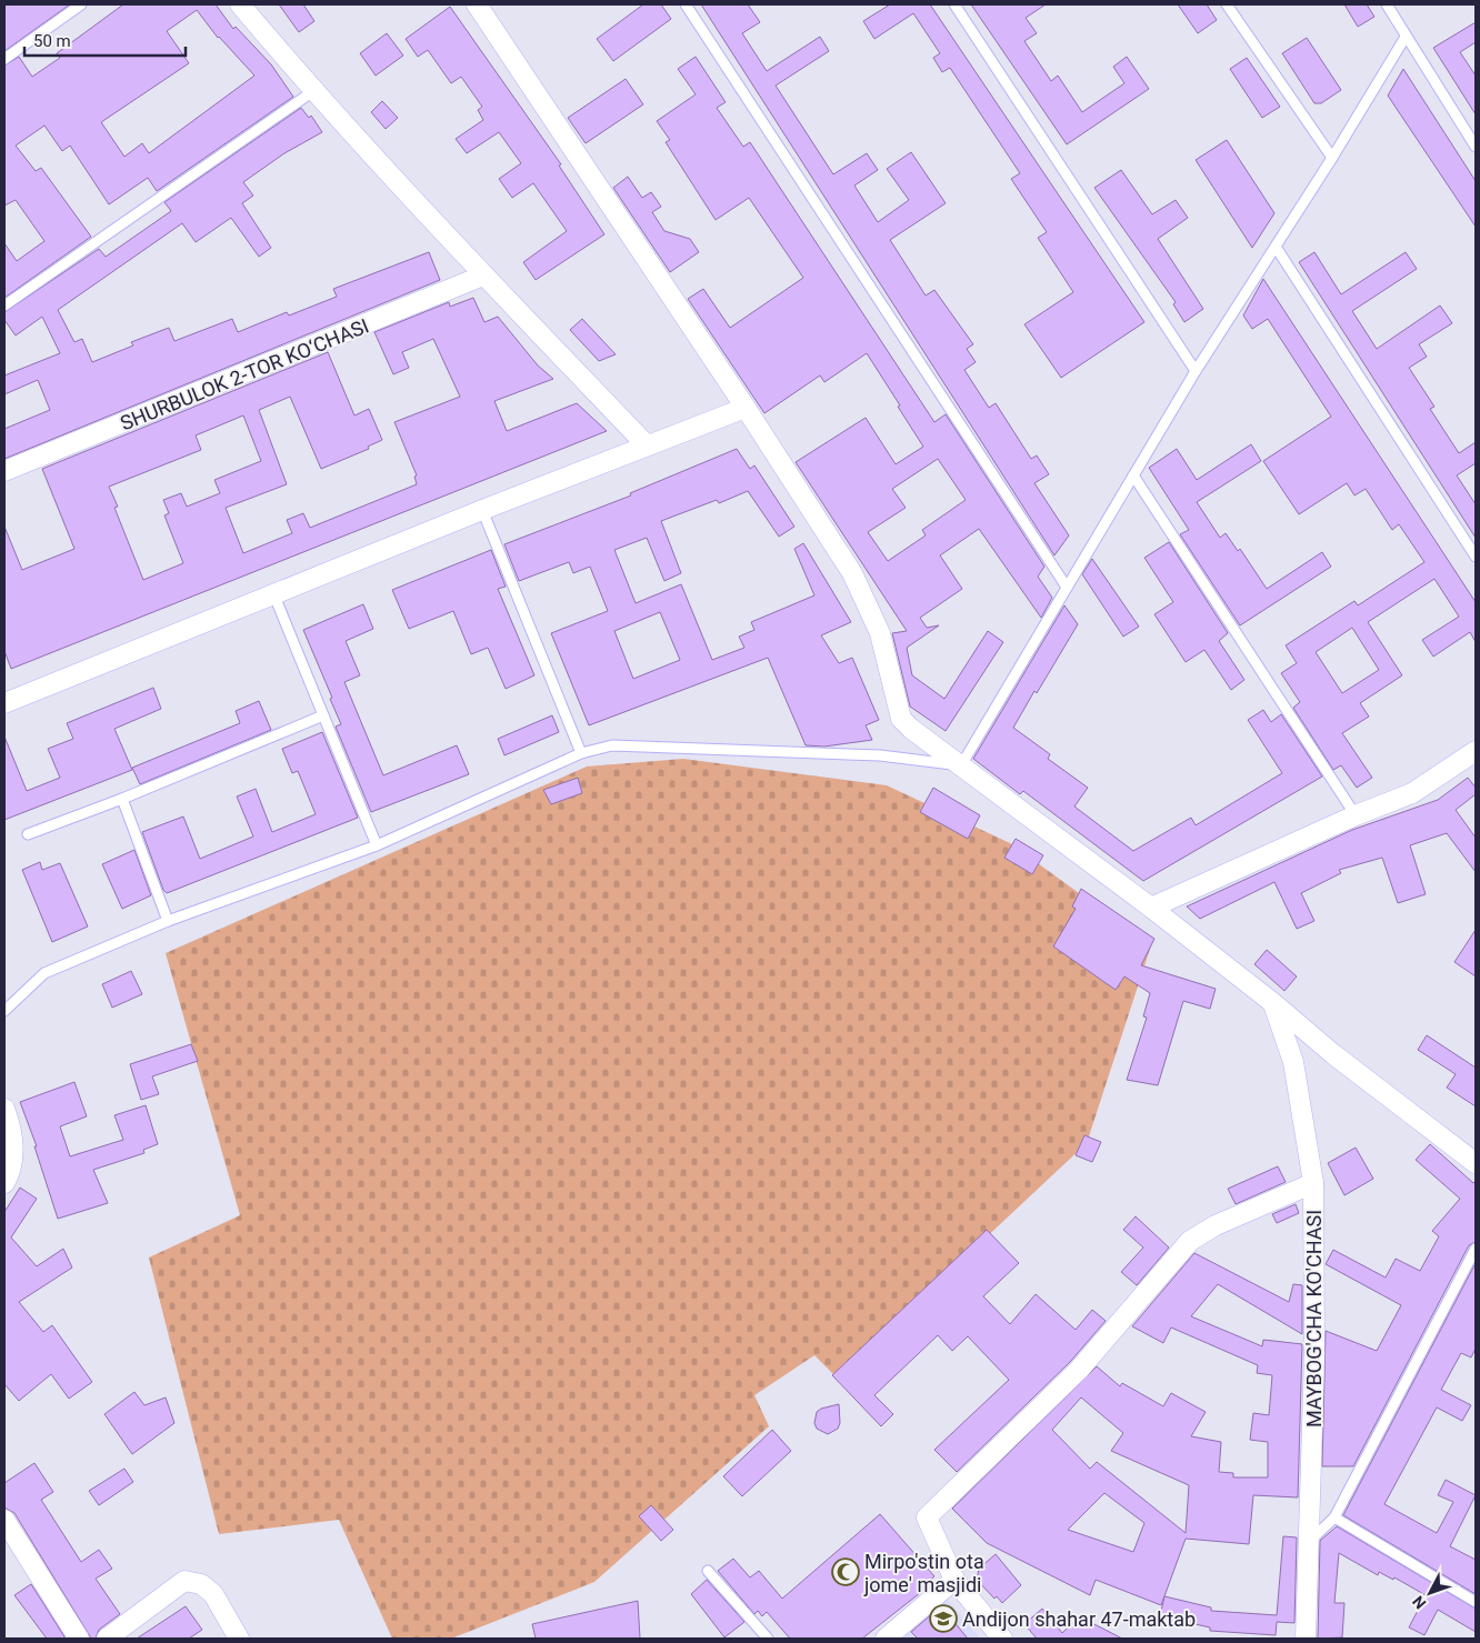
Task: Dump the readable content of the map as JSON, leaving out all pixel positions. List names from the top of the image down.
{
  "streets": {
    "street": ["SHURBULOK 2-TOR KO‘CHASI", "MAYBOG'CHA KO'CHASI"]
  },
  "places": {
    "mosque": ["Mirpo'stin ota jome' masjidi"],
    "school or university": ["Andijon shahar 47-maktab"]
  },
  "scale_bar": "50 m",
  "north": "bottom left"
}
